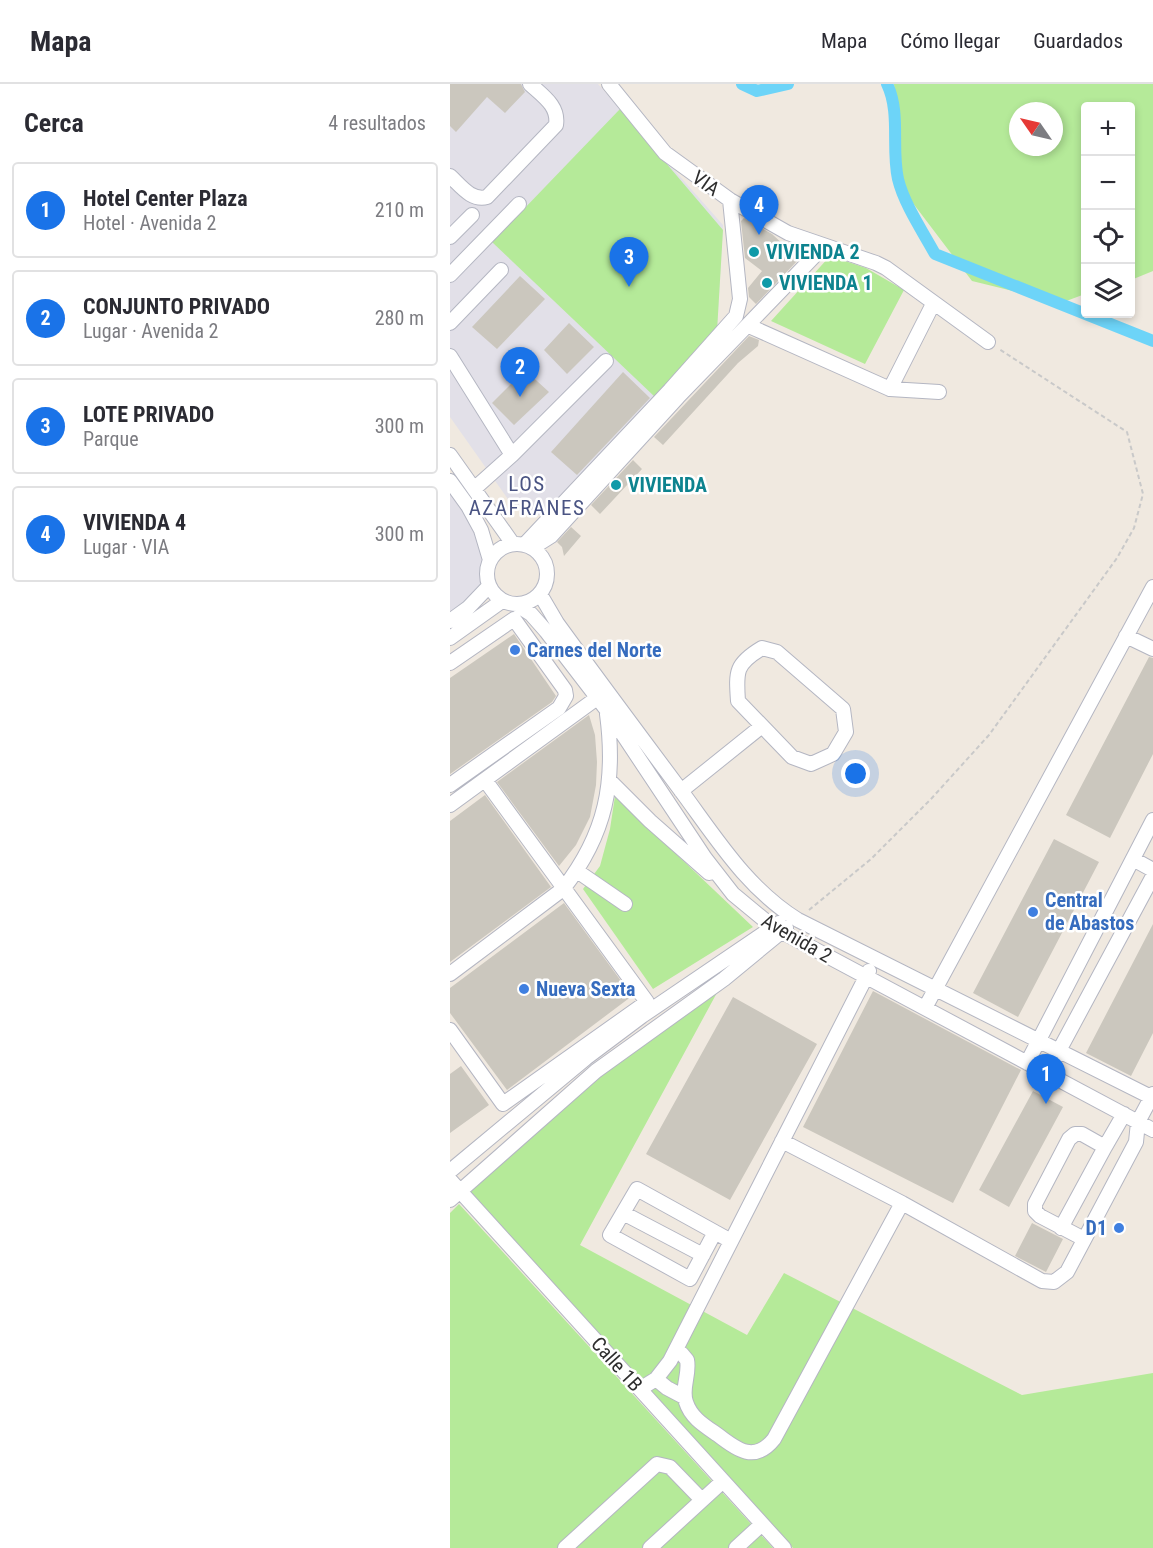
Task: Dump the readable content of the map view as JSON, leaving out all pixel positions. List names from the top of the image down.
{
  "streets": {
    "street": ["VIA", "Avenida 2", "Calle 1B"]
  },
  "districts": ["LOS AZAFRANES"],
  "places": [
    "VIVIENDA 2",
    "VIVIENDA 1",
    "VIVIENDA",
    "Carnes del Norte",
    "Central de Abastos",
    "Nueva Sexta",
    "D1"
  ],
  "north": "top left",
  "page": {
    "header": "Mapa",
    "nav": ["Mapa", "Cómo llegar", "Guardados"],
    "heading": ["Cerca", "4 resultados"],
    "map_buttons": ["+", "−"],
    "list": [
      {
        "mark": "1",
        "name": "Hotel Center Plaza",
        "note": "Hotel · Avenida 2",
        "value": "210 m"
      },
      {
        "mark": "2",
        "name": "CONJUNTO PRIVADO",
        "note": "Lugar · Avenida 2",
        "value": "280 m"
      },
      {
        "mark": "3",
        "name": "LOTE PRIVADO",
        "note": "Parque",
        "value": "300 m"
      },
      {
        "mark": "4",
        "name": "VIVIENDA 4",
        "note": "Lugar · VIA",
        "value": "300 m"
      }
    ],
    "pins": [
      "4",
      "3",
      "2",
      "1"
    ]
  }
}
